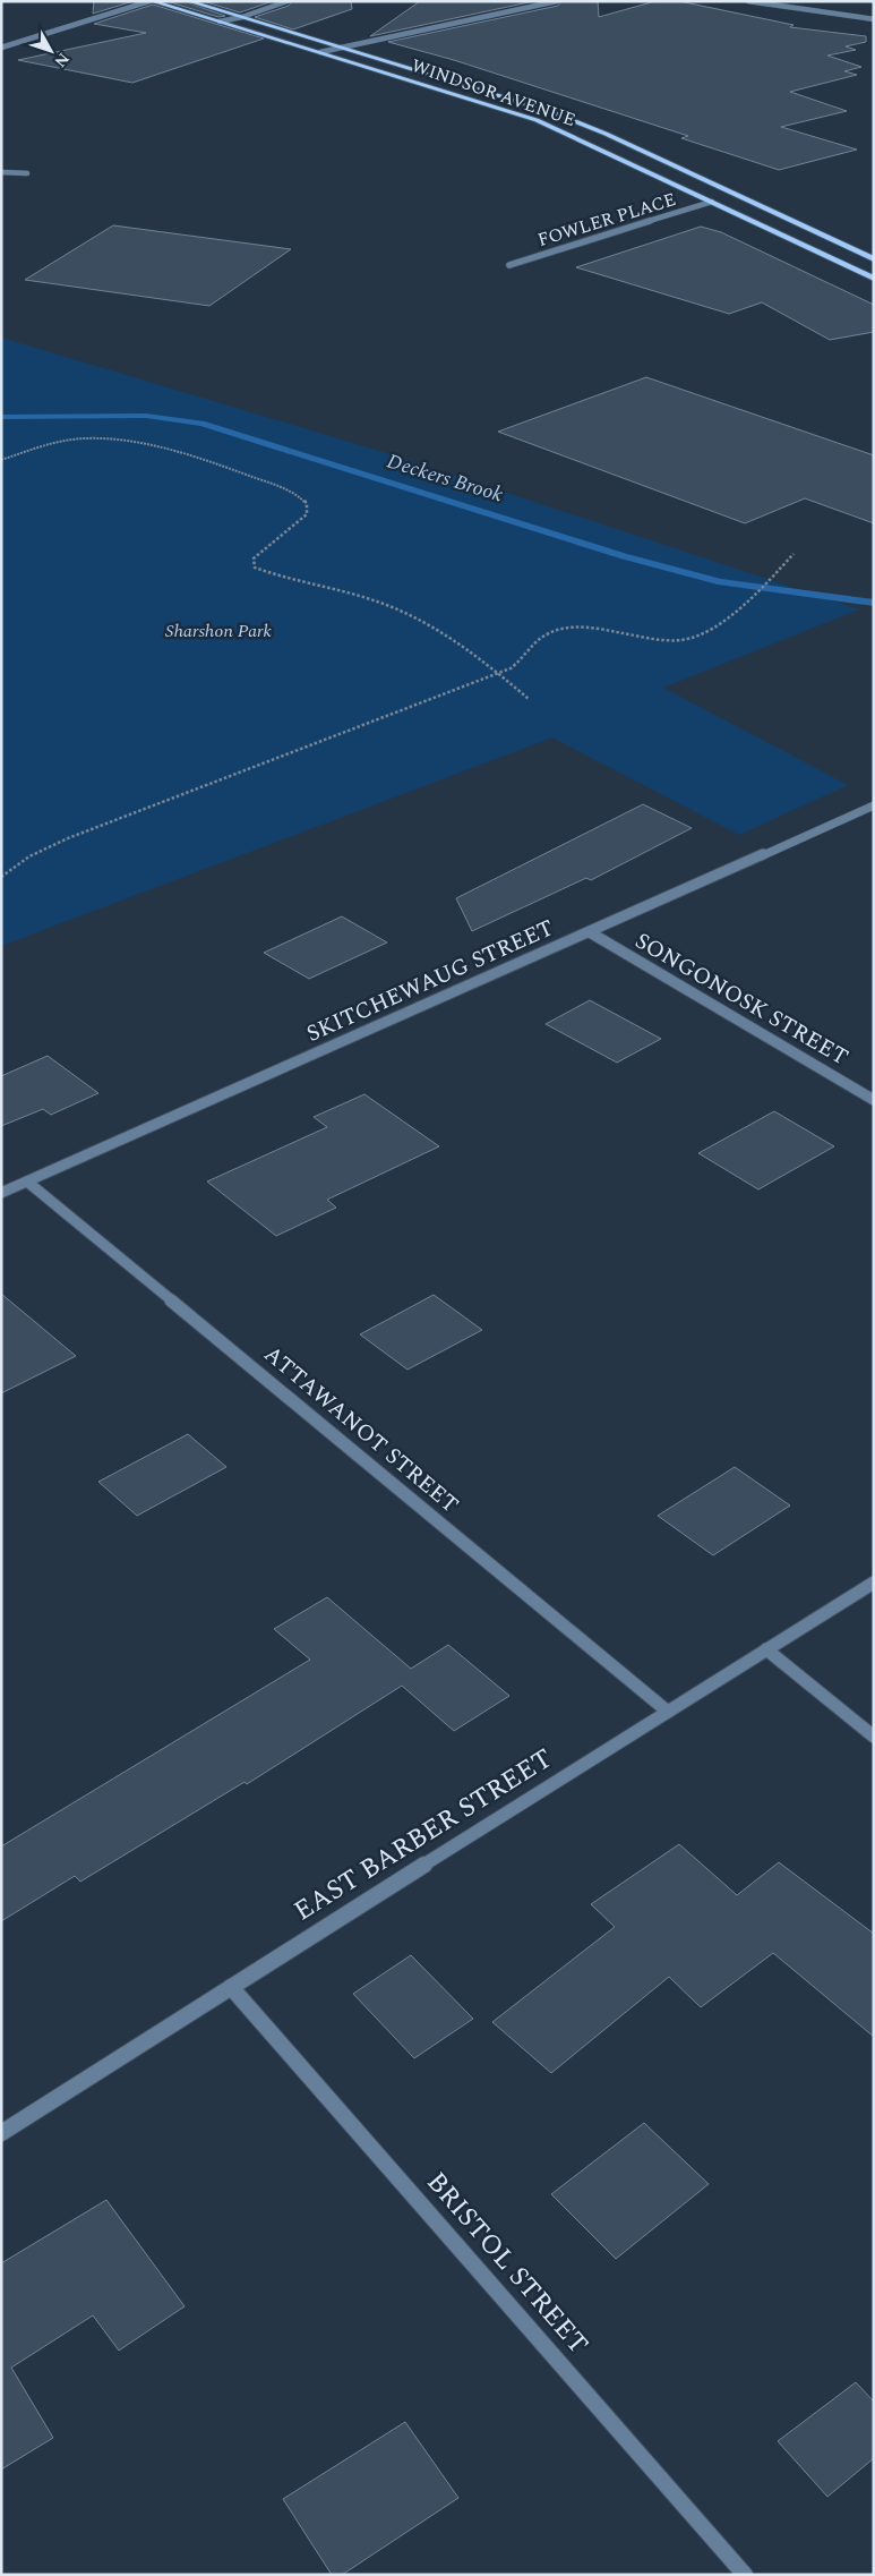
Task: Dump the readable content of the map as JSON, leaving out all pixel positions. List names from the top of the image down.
{
  "streets": {
    "main road": ["WINDSOR AVENUE"],
    "street": [
      "FOWLER PLACE",
      "SKITCHEWAUG STREET",
      "SONGONOSK STREET",
      "ATTAWANOT STREET",
      "EAST BARBER STREET",
      "BRISTOL STREET"
    ]
  },
  "crossings": [
    ["WINDSOR AVENUE", "FOWLER PLACE"],
    ["SKITCHEWAUG STREET", "SONGONOSK STREET"],
    ["SKITCHEWAUG STREET", "ATTAWANOT STREET"],
    ["ATTAWANOT STREET", "EAST BARBER STREET"],
    ["EAST BARBER STREET", "BRISTOL STREET"]
  ],
  "water": ["Deckers Brook"],
  "parks": ["Sharshon Park"],
  "north": "bottom right"
}
